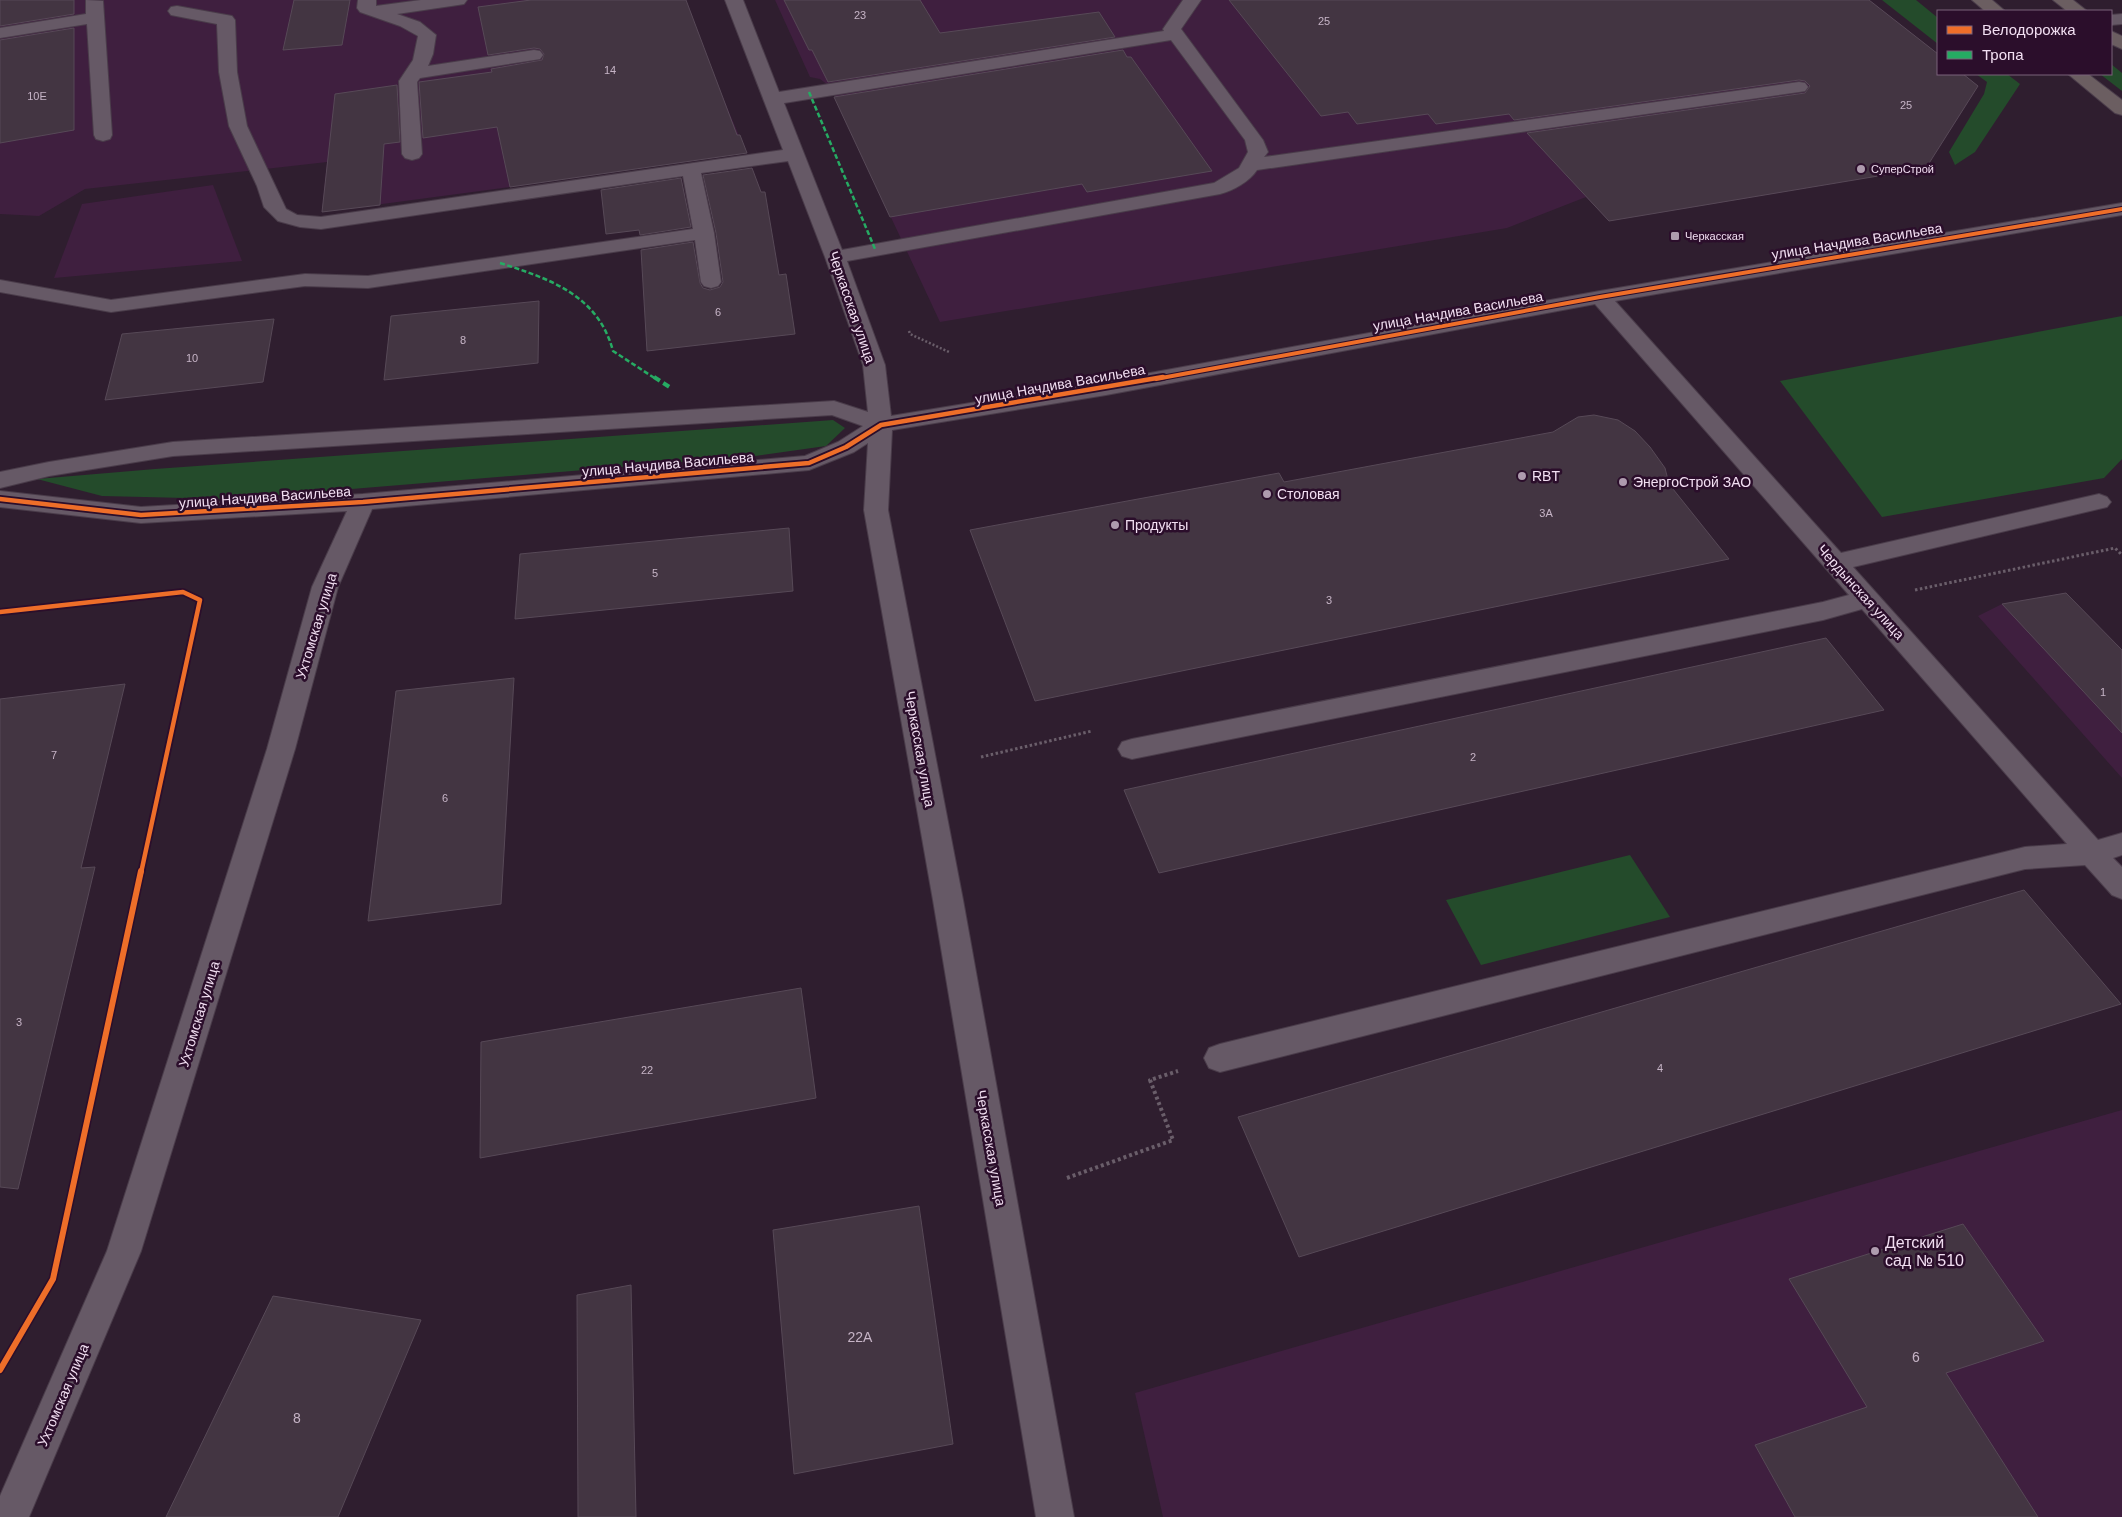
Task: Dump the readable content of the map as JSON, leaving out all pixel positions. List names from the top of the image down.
{
  "streets": {
    "street": [
      "улица Начдива Васильева",
      "Черкасская улица",
      "Чердынская улица",
      "Ухтомская улица"
    ]
  },
  "crossings": [
    ["улица Начдива Васильева", "Черкасская улица"],
    ["улица Начдива Васильева", "Чердынская улица"],
    ["улица Начдива Васильева", "Ухтомская улица"]
  ],
  "places": {
    "other": [
      "СуперСтрой",
      "RBT",
      "ЭнергоСтрой ЗАО",
      "Столовая",
      "Продукты",
      "Детский сад № 510"
    ],
    "transit": ["Черкасская"]
  },
  "house_numbers": [
    "23",
    "25",
    "14",
    "10Е",
    "25",
    "6",
    "8",
    "10",
    "3А",
    "5",
    "3",
    "1",
    "7",
    "2",
    "6",
    "3",
    "4",
    "22",
    "22А",
    "6",
    "8"
  ],
  "legend": ["Велодорожка", "Тропа"]
}
